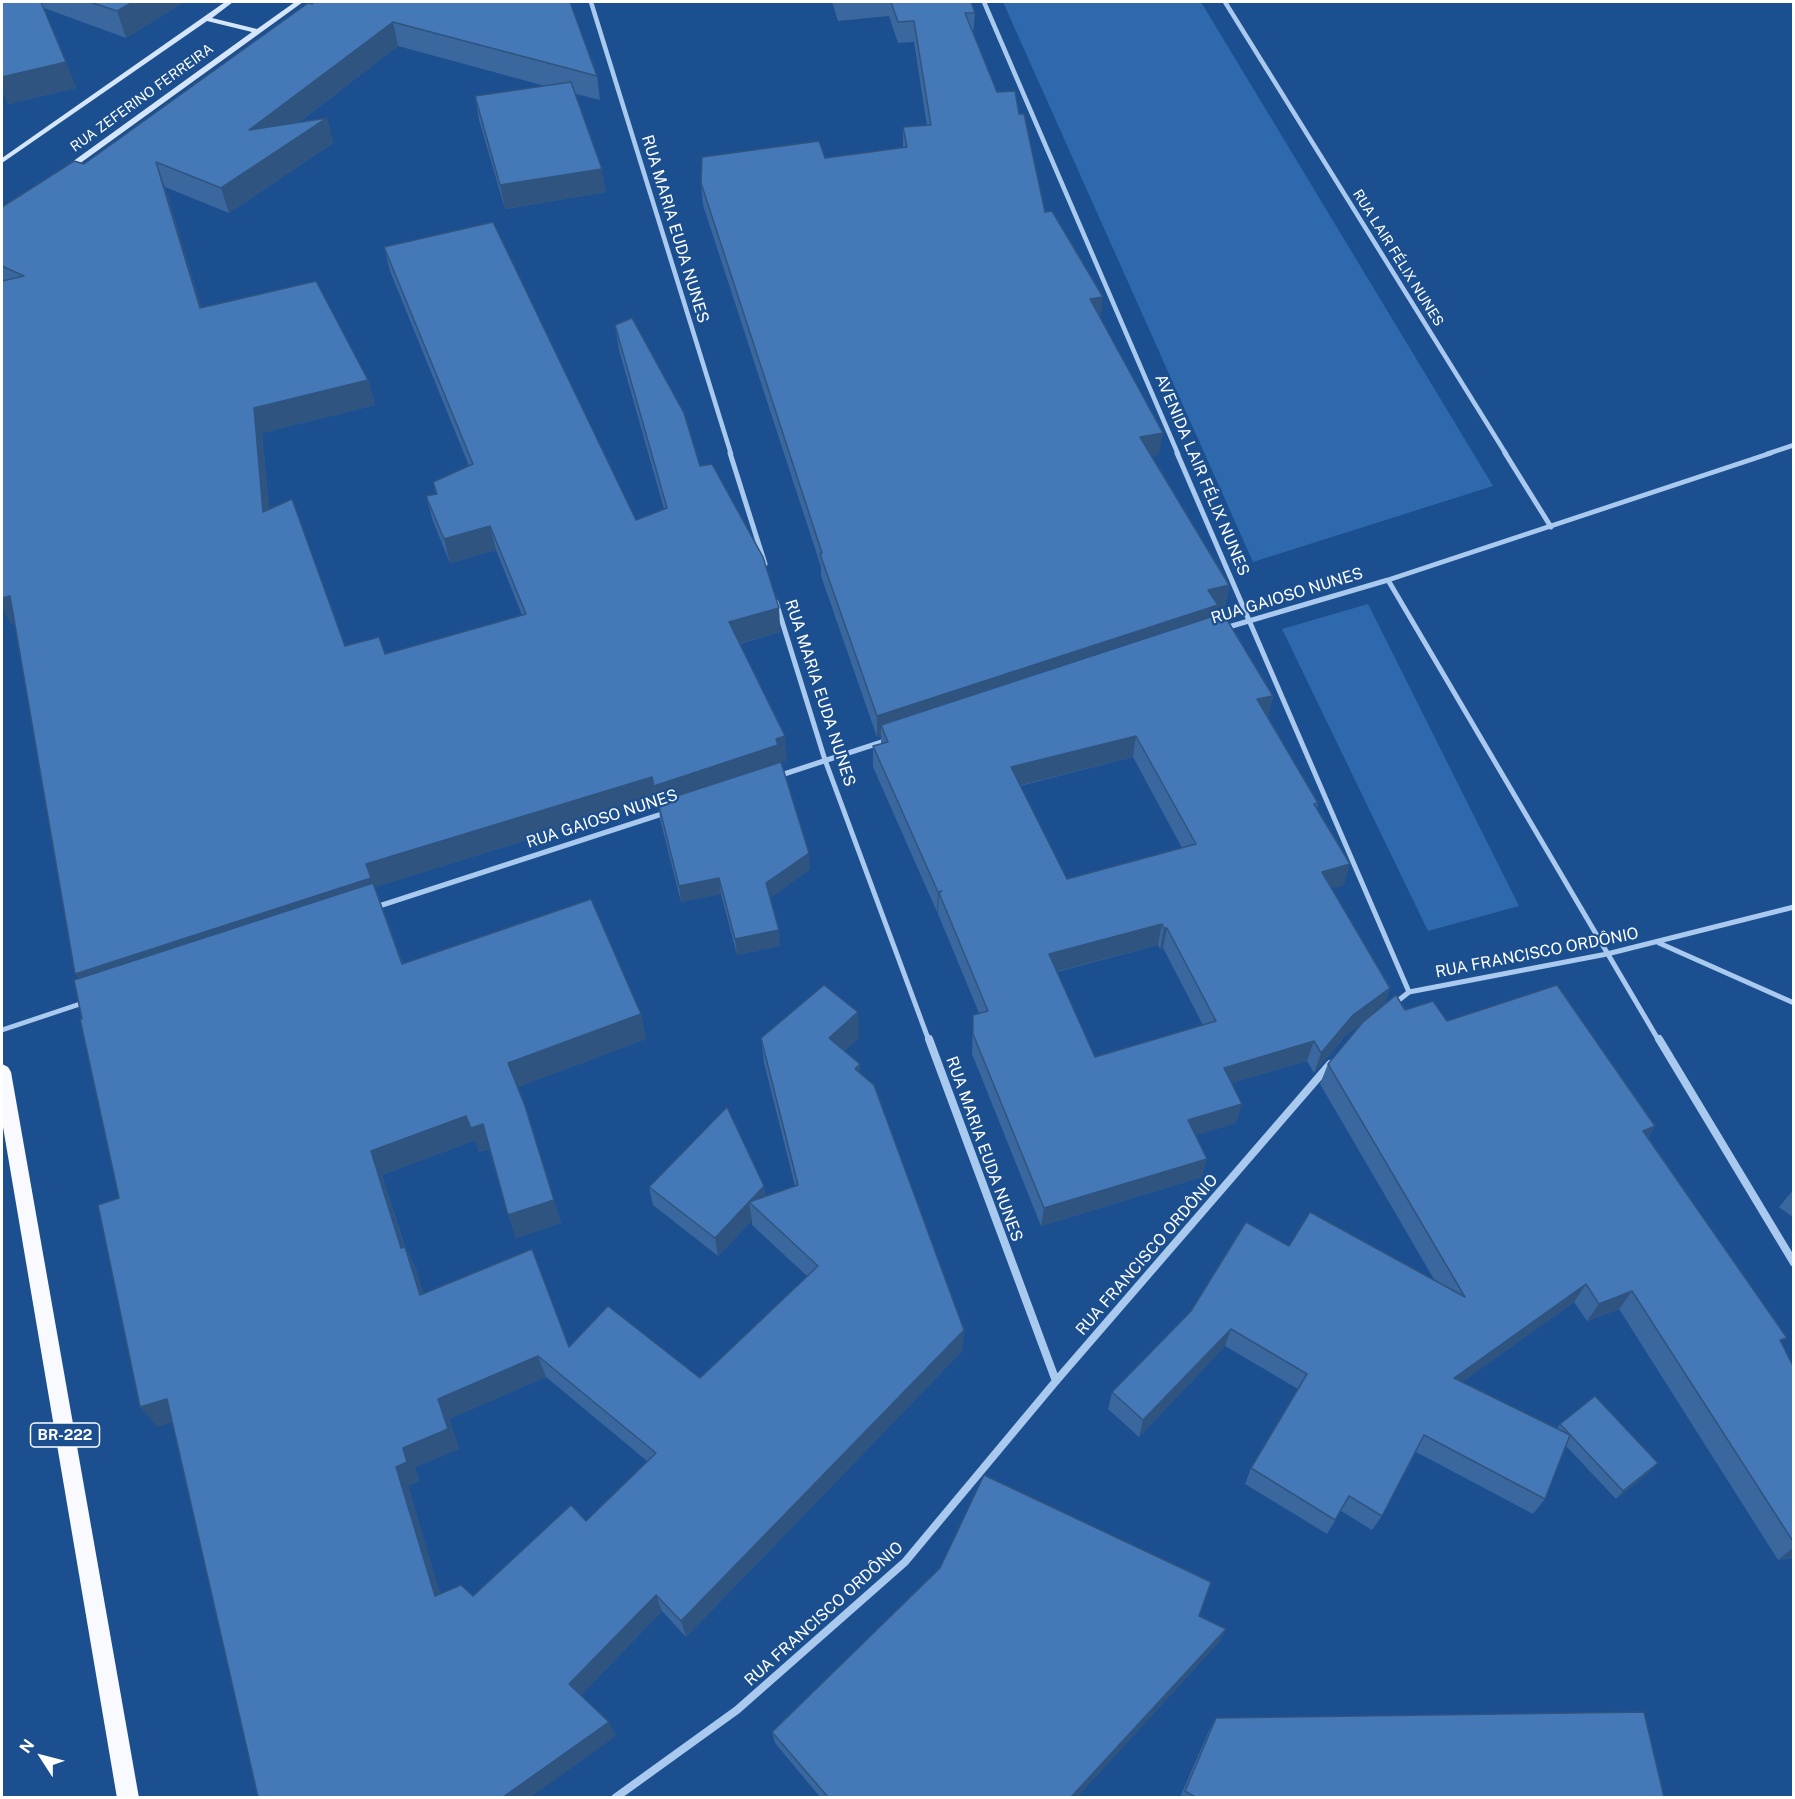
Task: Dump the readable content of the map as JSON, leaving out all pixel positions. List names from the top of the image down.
{
  "streets": {
    "highway": ["BR-222"],
    "main road": ["RUA ZEFERINO FERREIRA"],
    "street": [
      "RUA MARIA EUDA NUNES",
      "RUA LAIR FÉLIX NUNES",
      "AVENIDA LAIR FÉLIX NUNES",
      "RUA GAIOSO NUNES",
      "RUA FRANCISCO ORDÔNIO"
    ]
  },
  "crossings": [
    ["RUA MARIA EUDA NUNES", "RUA FRANCISCO ORDÔNIO"],
    ["RUA LAIR FÉLIX NUNES", "RUA GAIOSO NUNES"],
    ["AVENIDA LAIR FÉLIX NUNES", "RUA GAIOSO NUNES"],
    ["AVENIDA LAIR FÉLIX NUNES", "RUA FRANCISCO ORDÔNIO"]
  ],
  "north": "top left"
}
